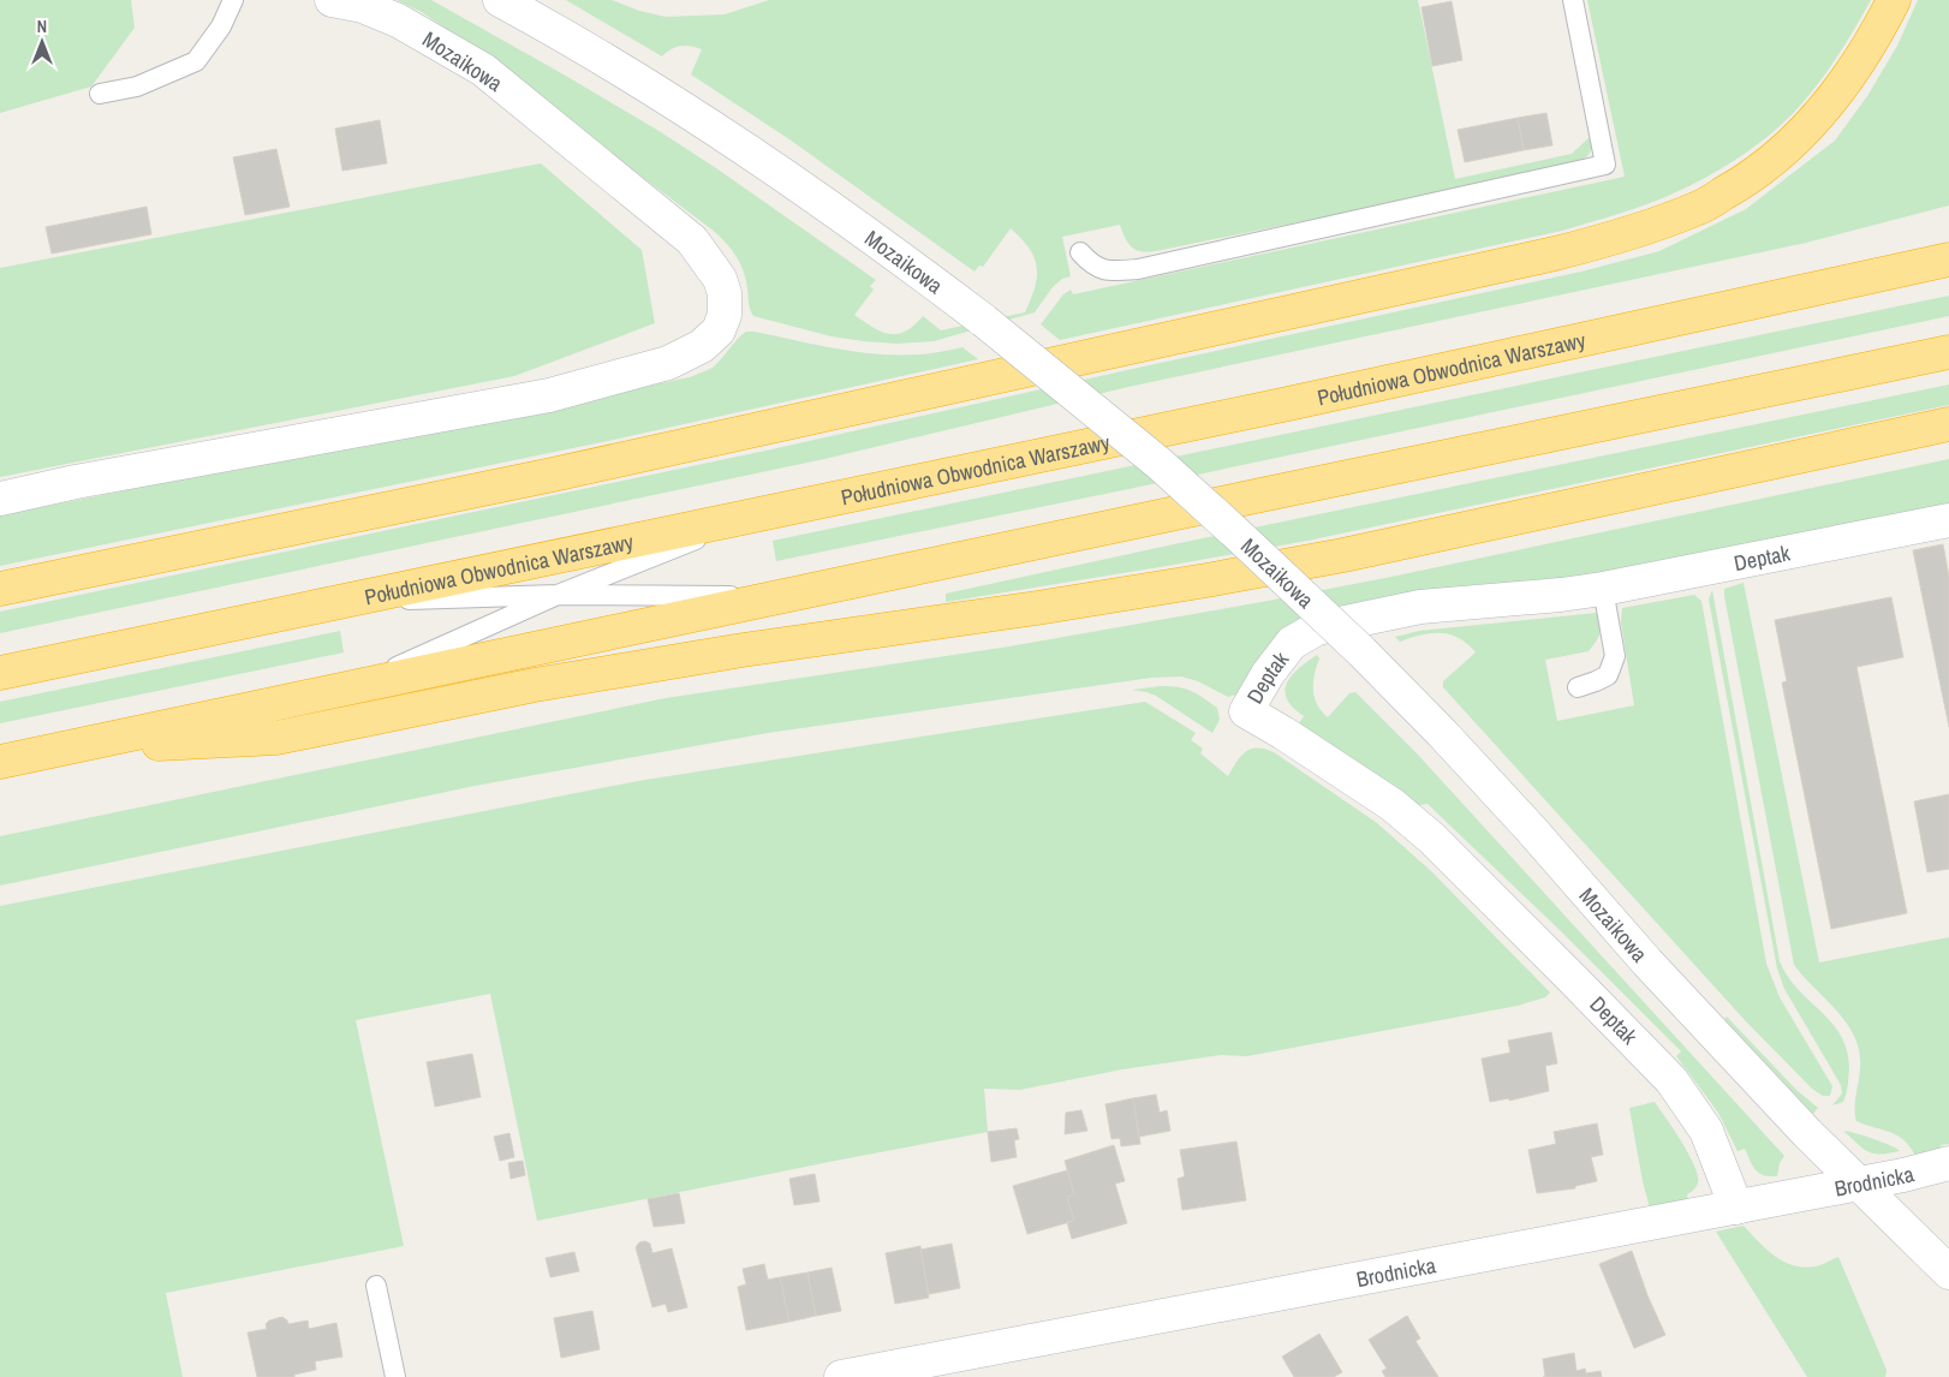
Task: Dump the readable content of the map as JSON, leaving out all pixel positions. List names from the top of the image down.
{
  "streets": {
    "highway": ["Południowa Obwodnica Warszawy"],
    "street": ["Mozaikowa", "Deptak", "Brodnicka"]
  },
  "crossings": [
    ["Mozaikowa", "Brodnicka"],
    ["Deptak", "Brodnicka"]
  ],
  "north": "top"
}
